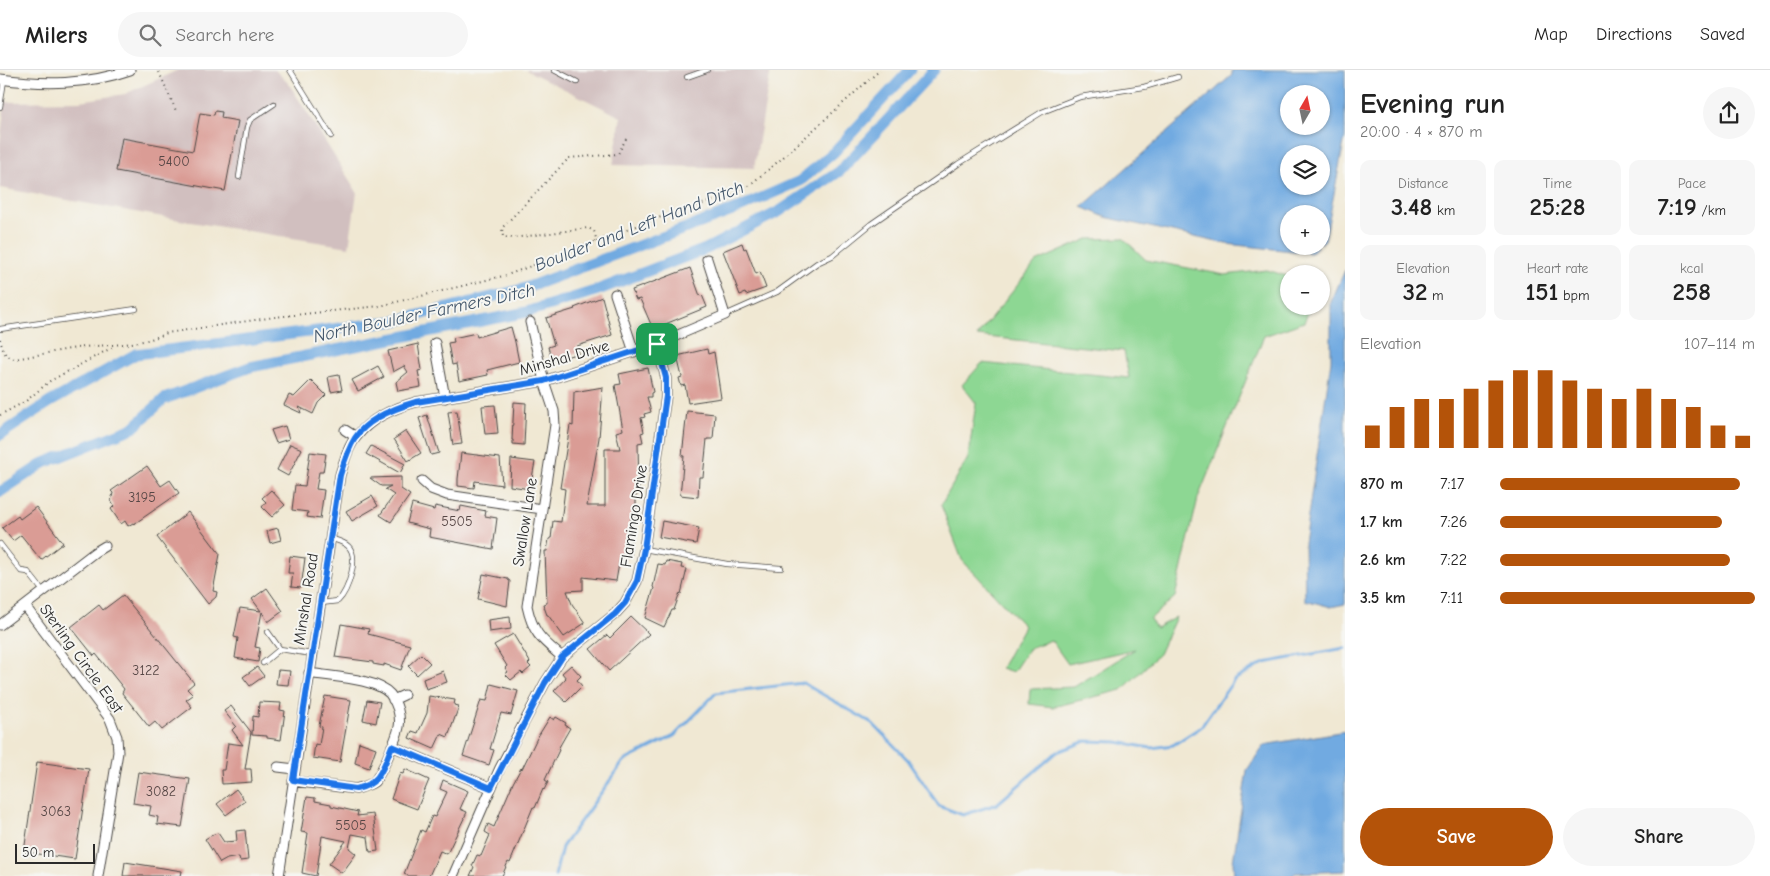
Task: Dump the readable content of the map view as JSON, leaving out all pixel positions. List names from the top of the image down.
{
  "streets": {
    "street": [
      "Minshal Drive",
      "Flamingo Drive",
      "Swallow Lane",
      "Minshal Road",
      "Sterling Circle East"
    ]
  },
  "crossings": [
    ["Minshal Drive", "Flamingo Drive"],
    ["Minshal Drive", "Swallow Lane"],
    ["Minshal Drive", "Minshal Road"],
    ["Flamingo Drive", "Swallow Lane"]
  ],
  "water": ["Boulder and Left Hand Ditch", "North Boulder Farmers Ditch"],
  "house_numbers": [
    "5400",
    "3195",
    "5505",
    "3122",
    "3082",
    "3063",
    "5505"
  ],
  "scale_bar": "50 m",
  "north": "top",
  "page": {
    "header": "Milers",
    "search": "Search here",
    "nav": ["Map", "Directions", "Saved"],
    "heading": ["Evening run", "20:00 · 4 × 870 m"],
    "map_buttons": ["+", "−"],
    "stats": [
      ["Distance", "3.48 km"],
      ["Time", "25:28"],
      ["Pace", "7:19 /km"],
      ["Elevation", "32 m"],
      ["Heart rate", "151 bpm"],
      ["kcal", "258"]
    ],
    "chart": ["Elevation", "107–114 m"],
    "list": [
      {
        "name": "870 m",
        "note": "7:17"
      },
      {
        "name": "1.7 km",
        "note": "7:26"
      },
      {
        "name": "2.6 km",
        "note": "7:22"
      },
      {
        "name": "3.5 km",
        "note": "7:11"
      }
    ],
    "buttons": ["Save", "Share"],
    "scale": "50 m"
  }
}
